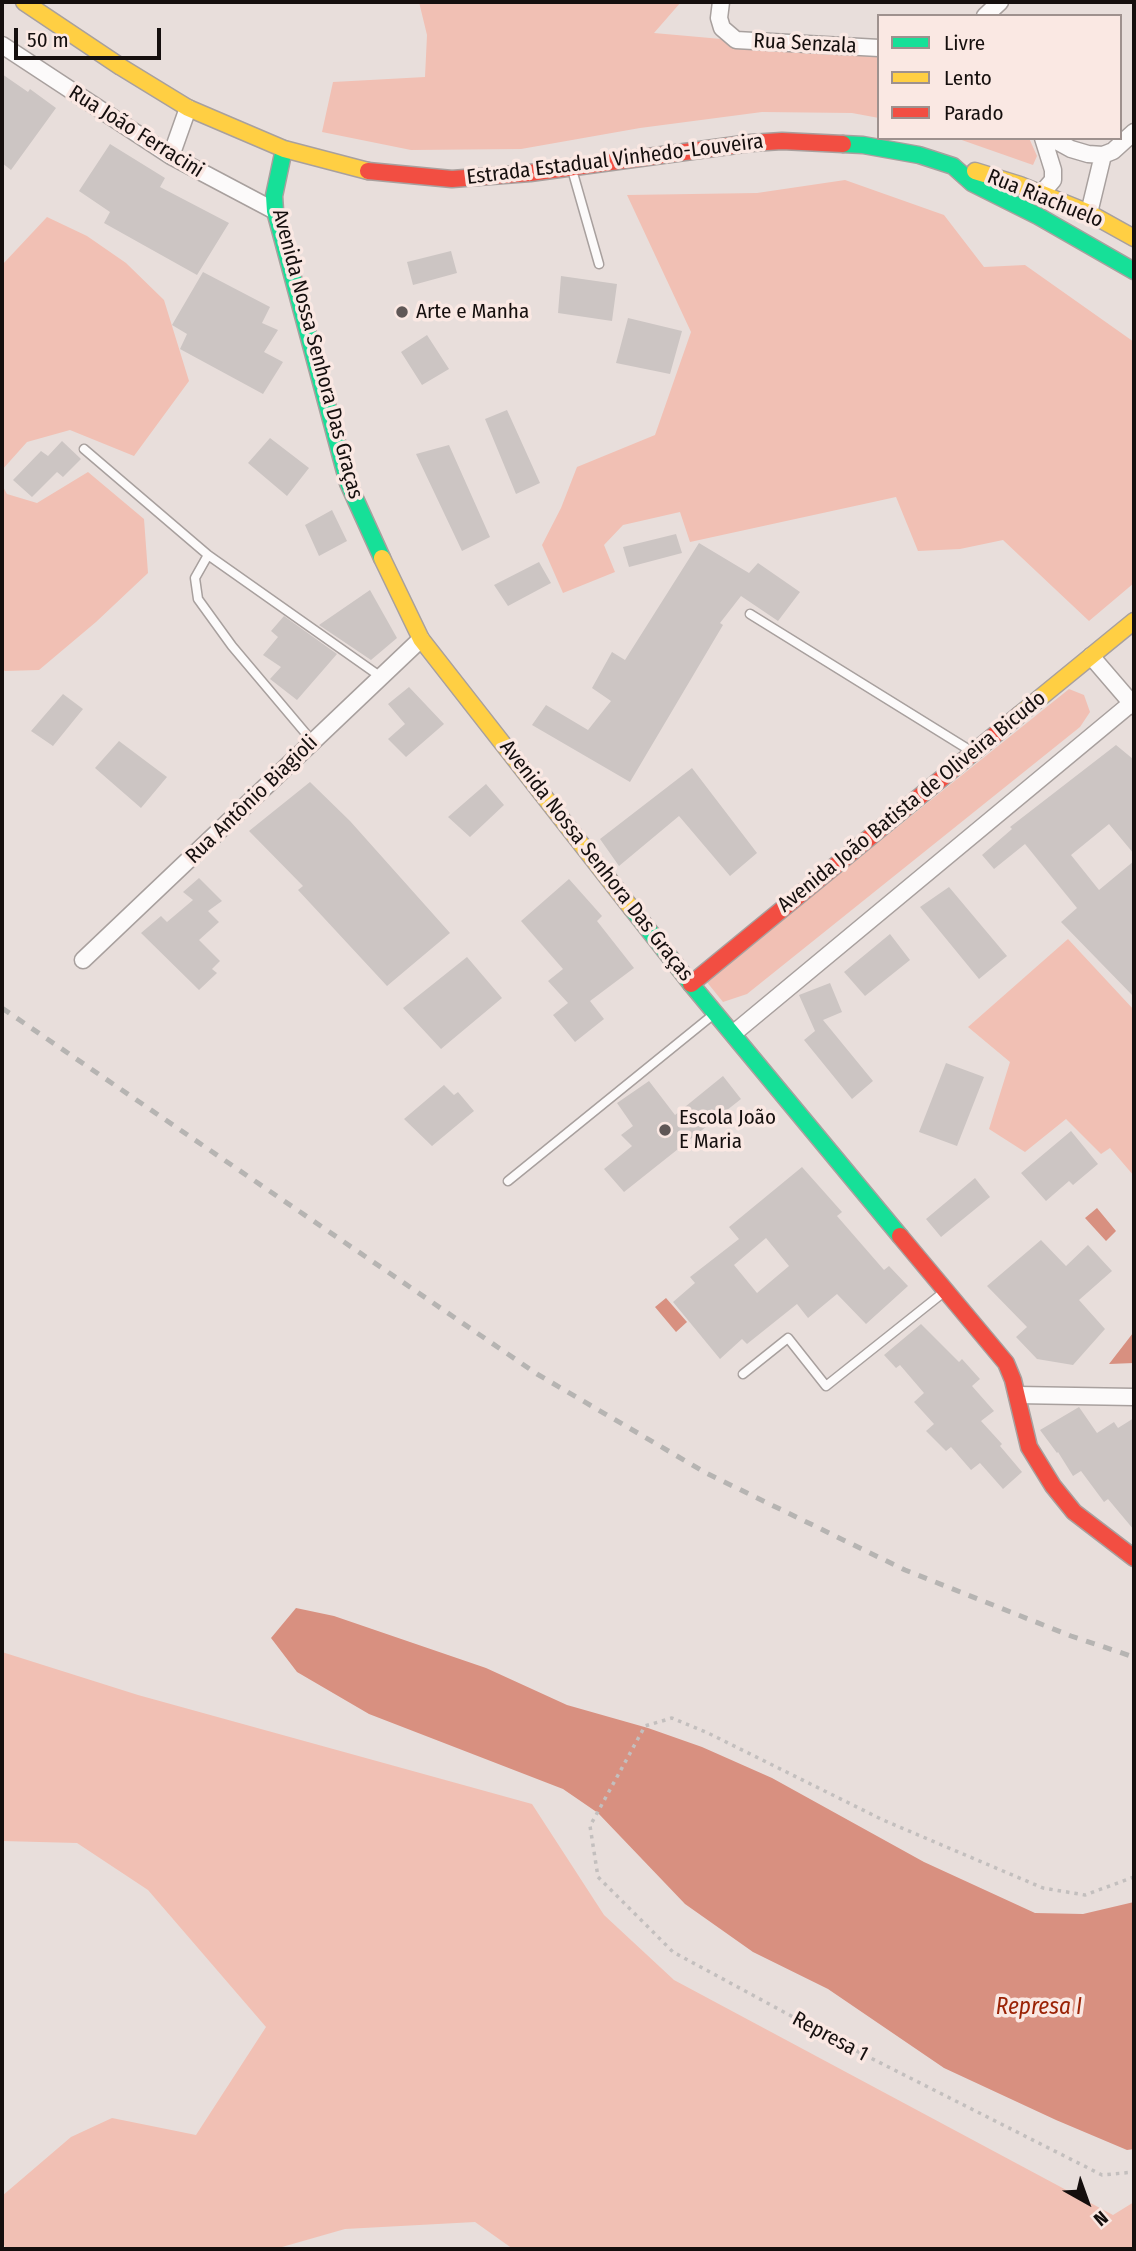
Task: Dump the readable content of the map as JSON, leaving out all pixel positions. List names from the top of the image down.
{
  "streets": {
    "street": [
      "Rua Senzala",
      "Rua João Ferracini",
      "Estrada Estadual Vinhedo-Louveira",
      "Rua Riachuelo",
      "Avenida Nossa Senhora Das Graças",
      "Rua Antônio Biagioli",
      "Avenida João Batista de Oliveira Bicudo"
    ],
    "path": ["Represa 1"]
  },
  "crossings": [
    ["Rua João Ferracini", "Avenida Nossa Senhora Das Graças"],
    ["Estrada Estadual Vinhedo-Louveira", "Rua Riachuelo"],
    ["Estrada Estadual Vinhedo-Louveira", "Avenida Nossa Senhora Das Graças"],
    ["Avenida Nossa Senhora Das Graças", "Rua Antônio Biagioli"],
    ["Avenida Nossa Senhora Das Graças", "Avenida João Batista de Oliveira Bicudo"]
  ],
  "water": ["Represa I"],
  "places": ["Arte e Manha", "Escola João E Maria"],
  "legend": ["Livre", "Lento", "Parado"],
  "scale_bar": "50 m",
  "north": "bottom right"
}
